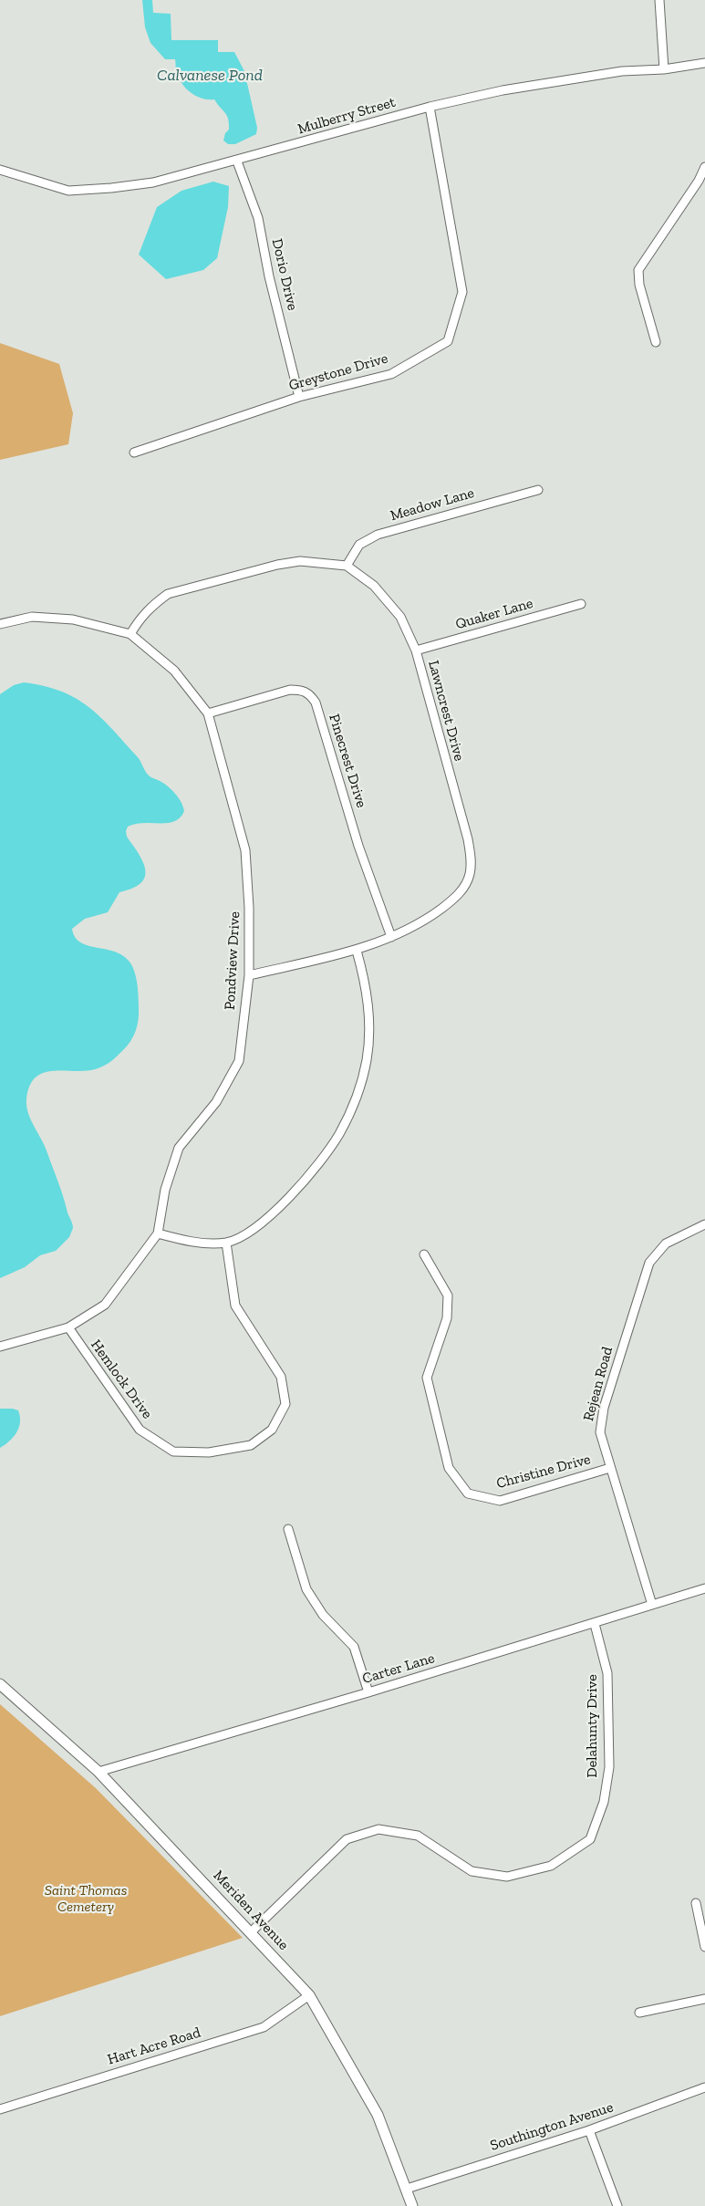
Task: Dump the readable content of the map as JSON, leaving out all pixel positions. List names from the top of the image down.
{
  "streets": {
    "main road": ["Meriden Avenue"],
    "street": [
      "Mulberry Street",
      "Dorio Drive",
      "Greystone Drive",
      "Meadow Lane",
      "Quaker Lane",
      "Lawncrest Drive",
      "Pinecrest Drive",
      "Pondview Drive",
      "Hemlock Drive",
      "Rejean Road",
      "Christine Drive",
      "Carter Lane",
      "Delahunty Drive",
      "Hart Acre Road",
      "Southington Avenue"
    ]
  },
  "crossings": [
    ["Mulberry Street", "Dorio Drive"],
    ["Mulberry Street", "Greystone Drive"],
    ["Dorio Drive", "Greystone Drive"],
    ["Meadow Lane", "Lawncrest Drive"],
    ["Quaker Lane", "Lawncrest Drive"],
    ["Lawncrest Drive", "Pinecrest Drive"],
    ["Lawncrest Drive", "Pondview Drive"],
    ["Pinecrest Drive", "Pondview Drive"],
    ["Pondview Drive", "Hemlock Drive"],
    ["Rejean Road", "Christine Drive"],
    ["Rejean Road", "Carter Lane"],
    ["Carter Lane", "Delahunty Drive"],
    ["Carter Lane", "Meriden Avenue"],
    ["Delahunty Drive", "Meriden Avenue"],
    ["Meriden Avenue", "Hart Acre Road"],
    ["Meriden Avenue", "Southington Avenue"]
  ],
  "water": ["Calvanese Pond"],
  "parks": ["Saint Thomas Cemetery"]
}
